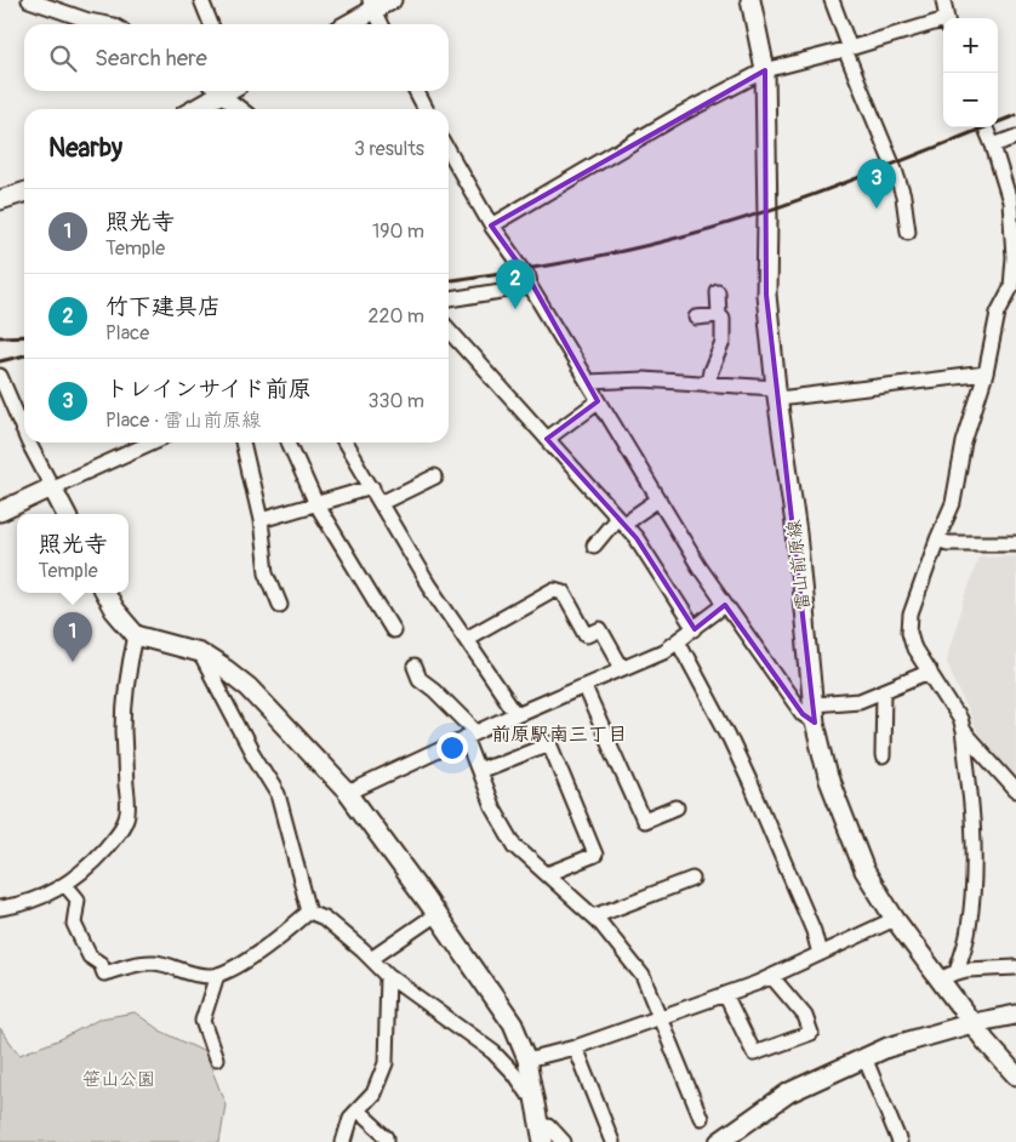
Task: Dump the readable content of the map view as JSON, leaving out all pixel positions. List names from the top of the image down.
{
  "streets": {
    "street": ["雷山前原線"]
  },
  "districts": ["前原駅南三丁目"],
  "parks": ["笹山公園"],
  "page": {
    "map_buttons": ["+", "−"],
    "search": "Search here",
    "heading": ["Nearby", "3 results"],
    "pins": ["3", "2", "1"],
    "list": [
      {
        "mark": "1",
        "name": "照光寺",
        "note": "Temple",
        "value": "190 m"
      },
      {
        "mark": "2",
        "name": "竹下建具店",
        "note": "Place",
        "value": "220 m"
      },
      {
        "mark": "3",
        "name": "トレインサイド前原",
        "note": "Place · 雷山前原線",
        "value": "330 m"
      }
    ],
    "popup": ["照光寺", "Temple"]
  }
}
